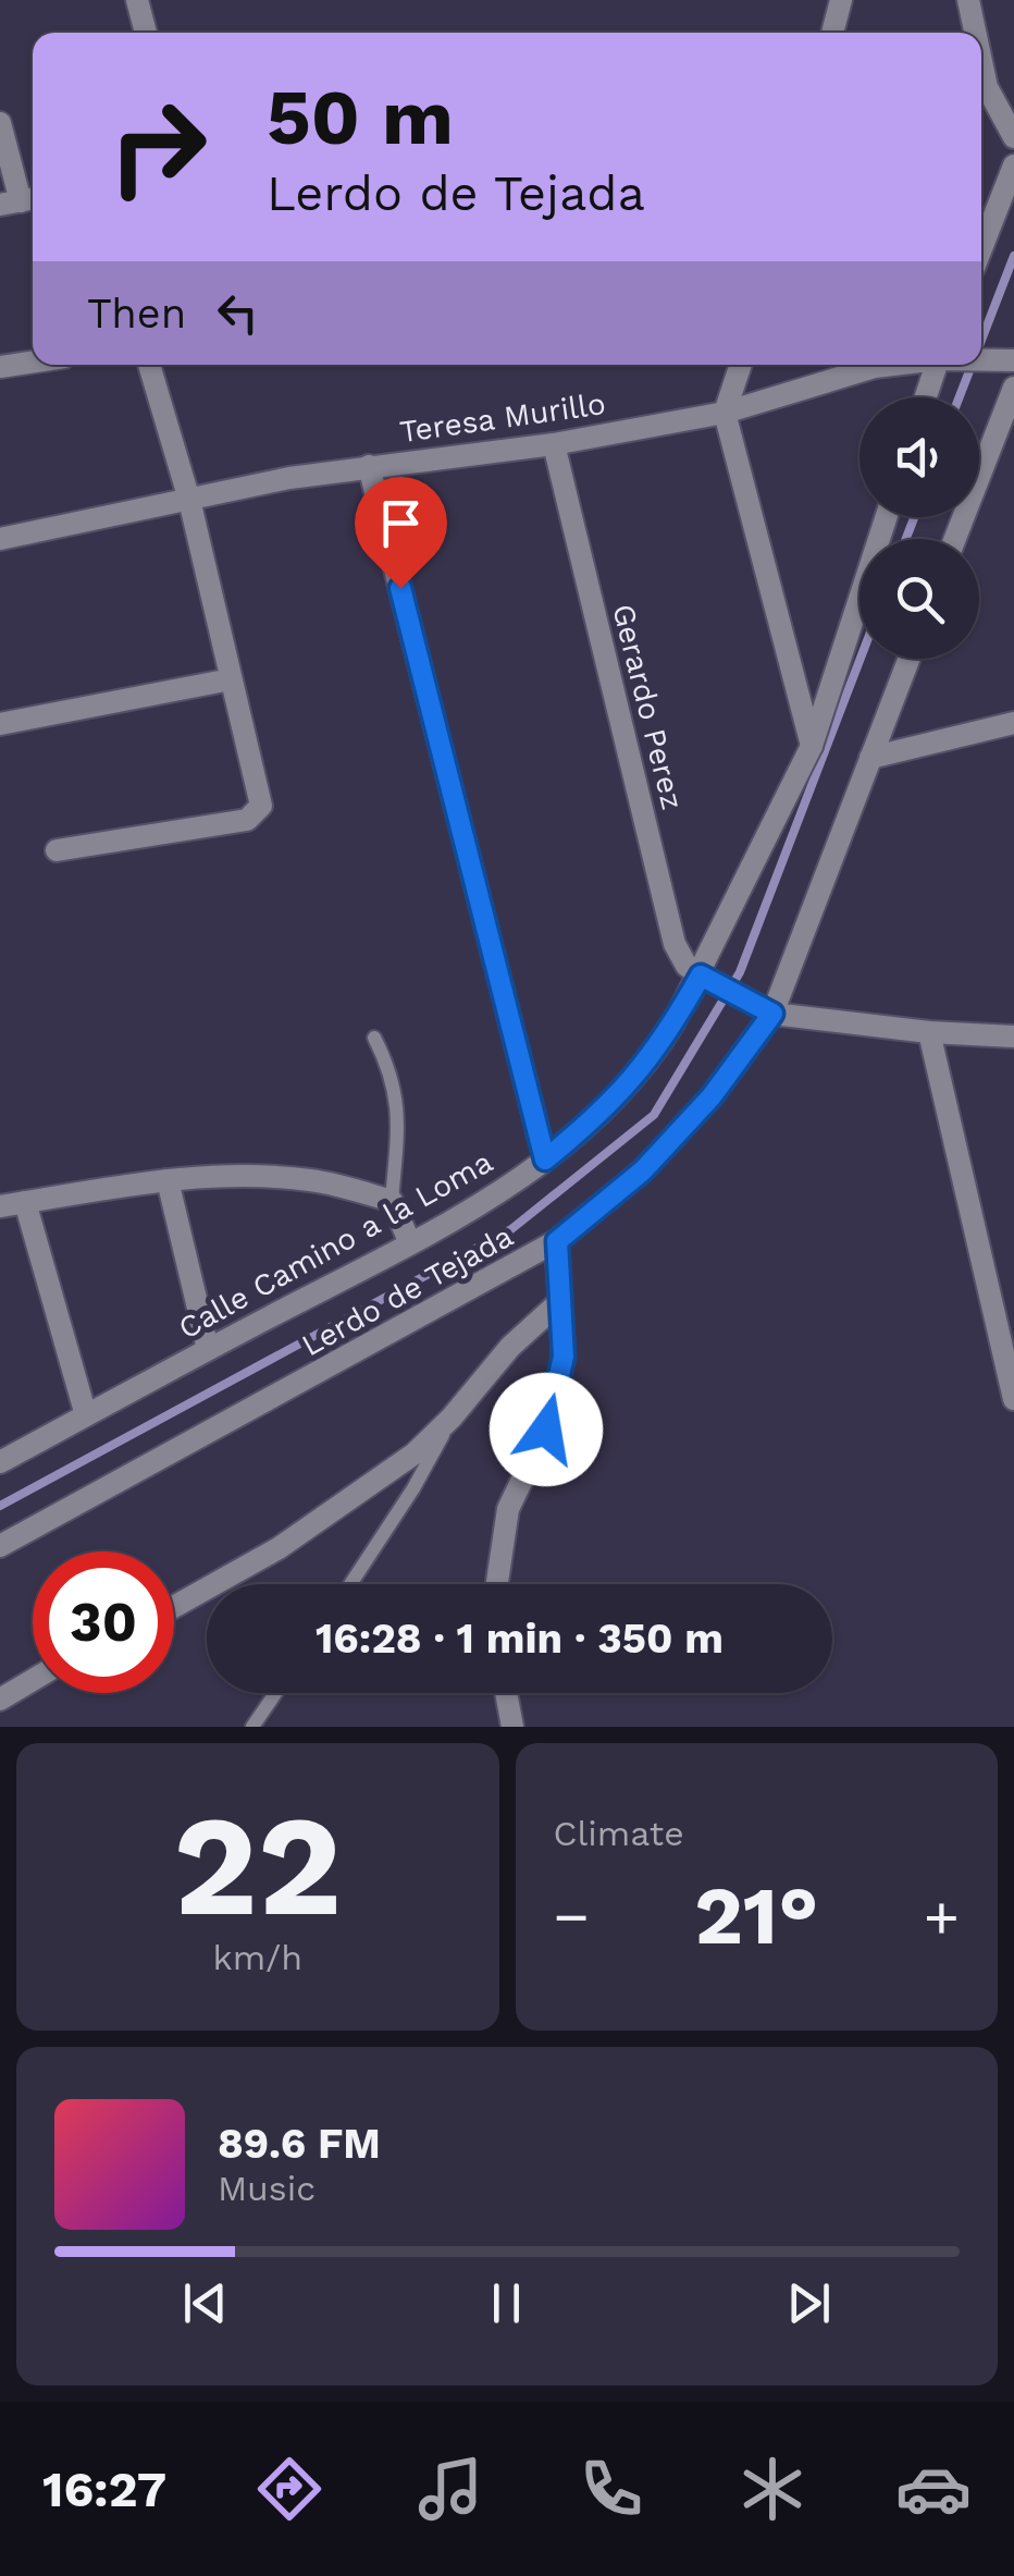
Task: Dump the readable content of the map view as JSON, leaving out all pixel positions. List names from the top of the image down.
{
  "streets": {
    "street": [
      "Teresa Murillo",
      "Gerardo Perez",
      "Calle Camino a la Loma",
      "Lerdo de Tejada"
    ]
  },
  "crossings": [
    ["Teresa Murillo", "Gerardo Perez"],
    ["Gerardo Perez", "Calle Camino a la Loma"]
  ],
  "page": {
    "turn": ["50 m", "Lerdo de Tejada"],
    "then": "Then",
    "limit": "30",
    "trip": "16:28 · 1 min · 350 m",
    "tile": [
      ["22", "km/h"],
      "Climate"
    ],
    "heat": ["−", "21°", "+"],
    "song": ["89.6 FM", "Music"],
    "tabs": "16:27"
  }
}
